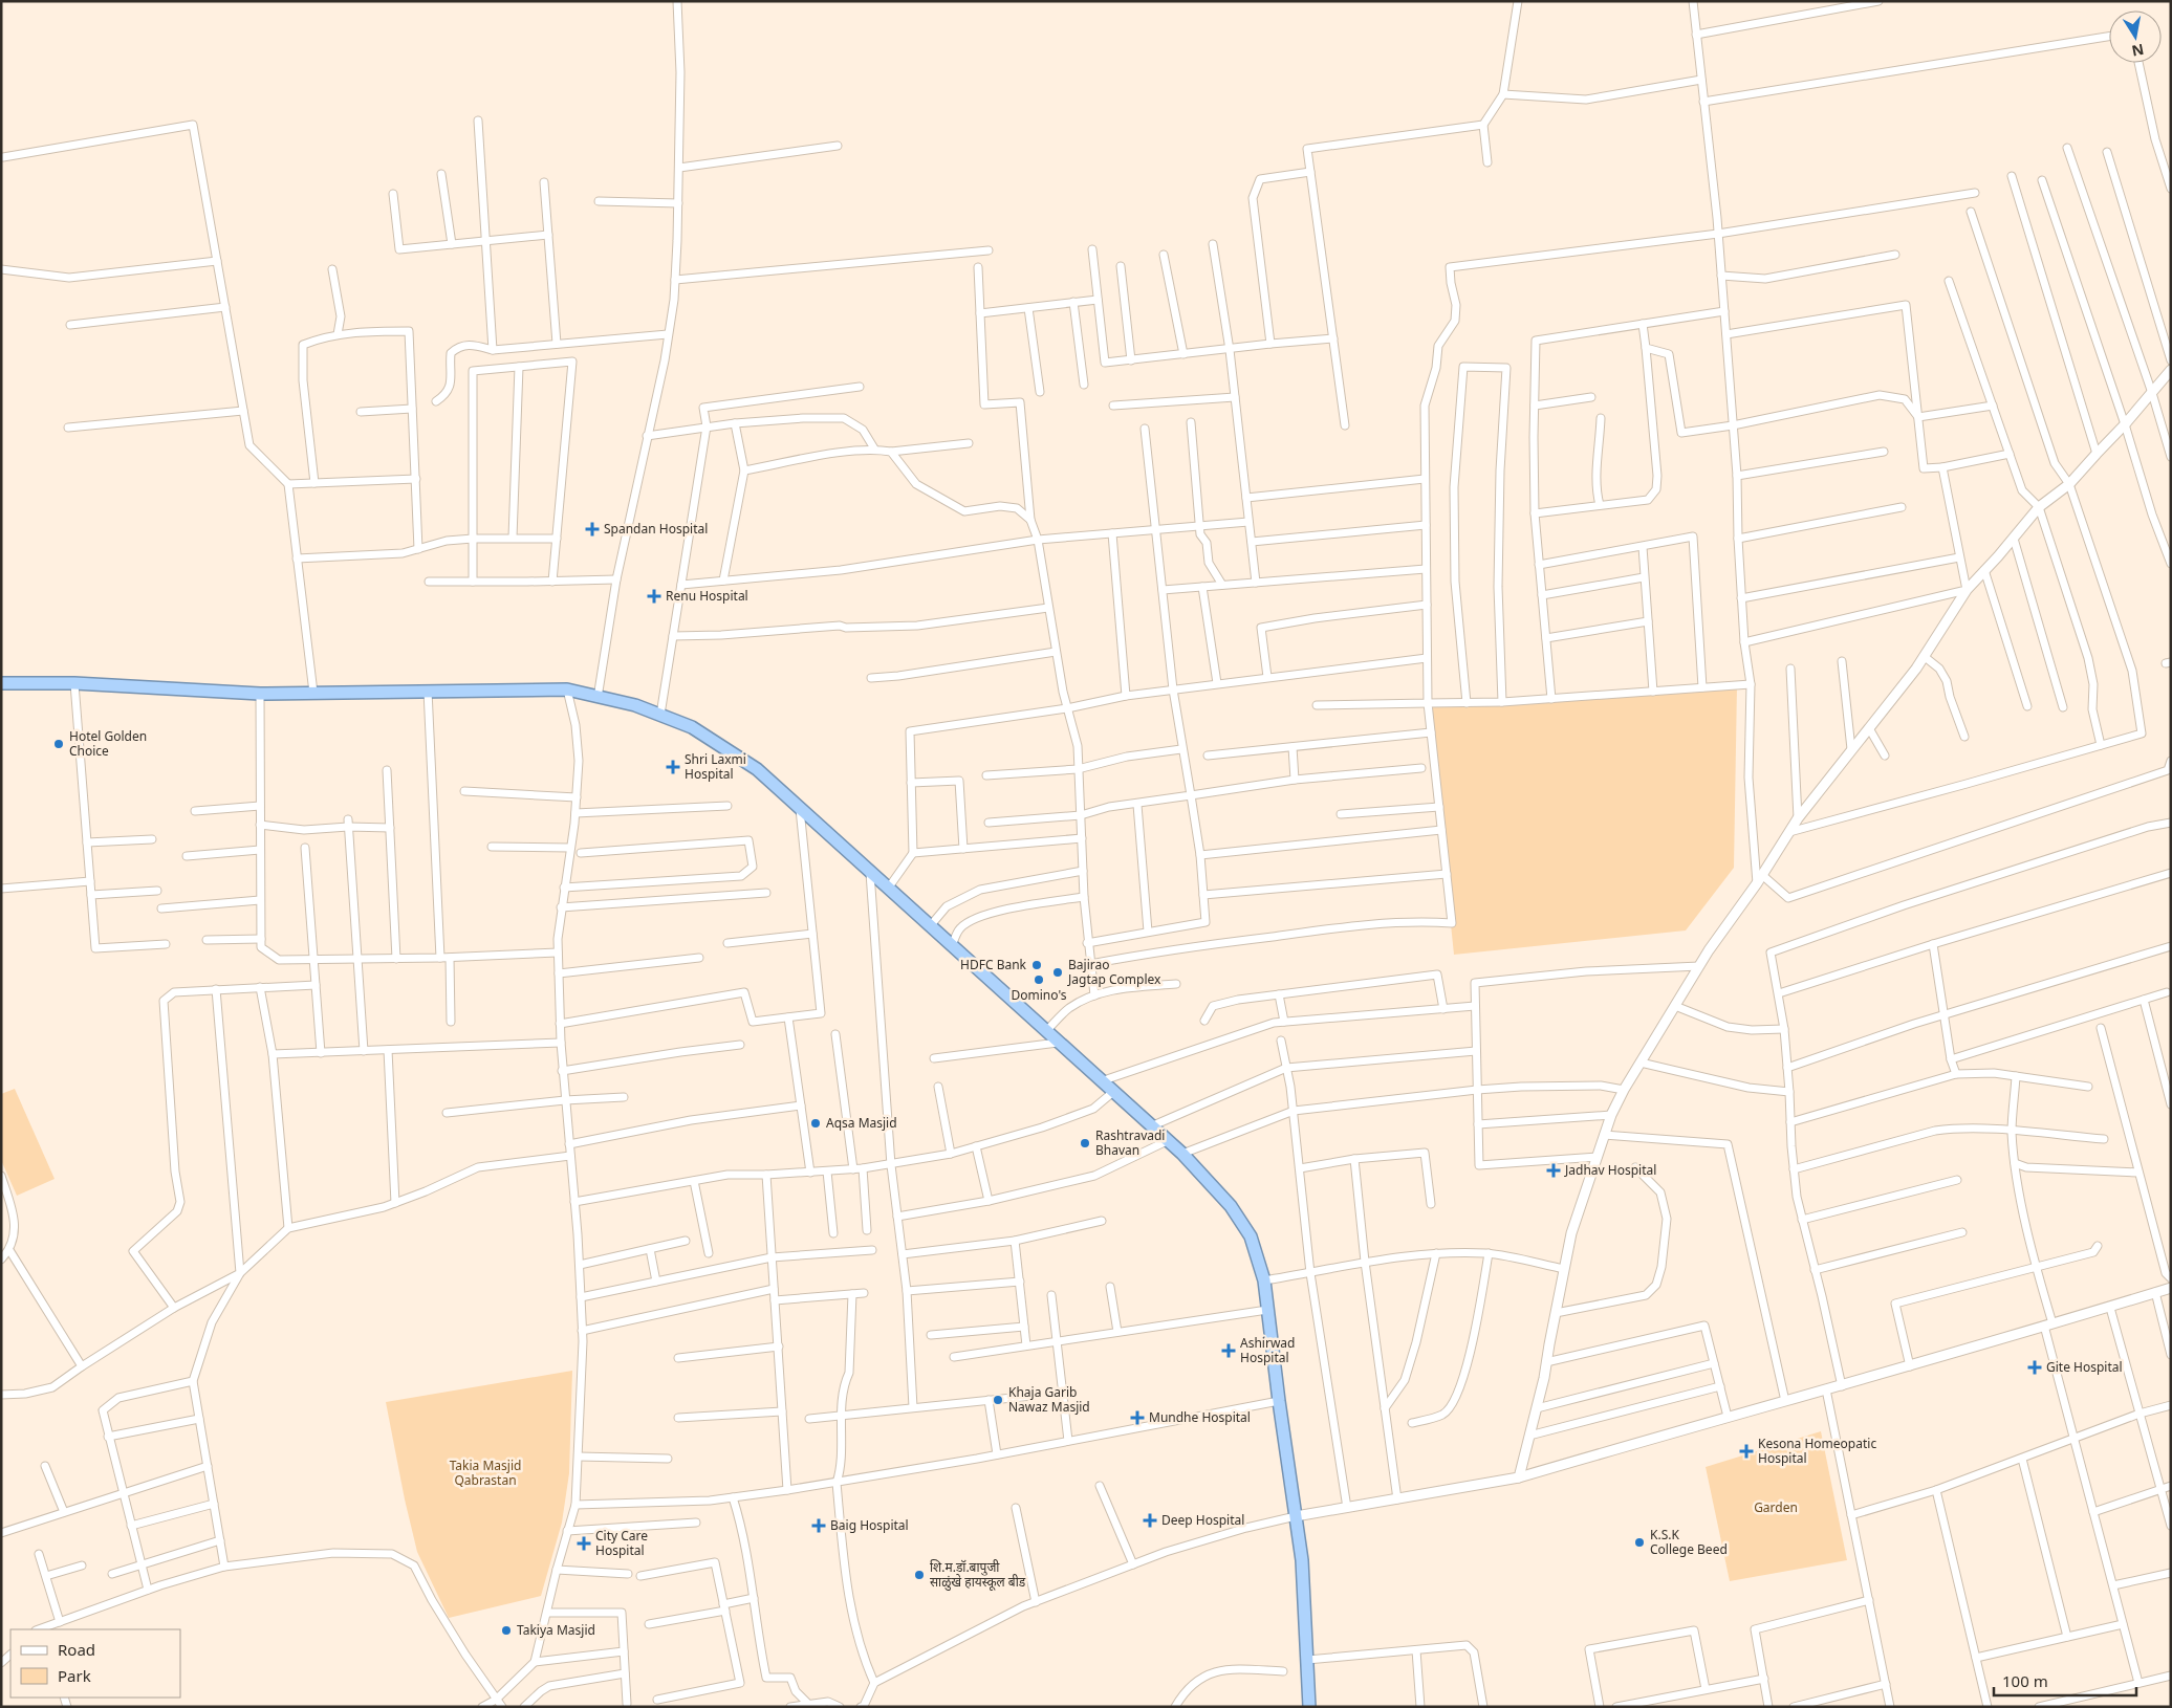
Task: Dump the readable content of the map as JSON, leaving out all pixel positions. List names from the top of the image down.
{
  "parks": ["Takia Masjid Qabrastan", "Garden"],
  "places": {
    "health": [
      "Spandan Hospital",
      "Renu Hospital",
      "Shri Laxmi Hospital",
      "Jadhav Hospital",
      "Ashirwad Hospital",
      "Gite Hospital",
      "Mundhe Hospital",
      "Kesona Homeopatic Hospital",
      "Deep Hospital",
      "Baig Hospital",
      "City Care Hospital"
    ],
    "other": [
      "Hotel Golden Choice",
      "HDFC Bank",
      "Bajirao Jagtap Complex",
      "Domino's",
      "Aqsa Masjid",
      "Rashtravadi Bhavan",
      "Khaja Garib Nawaz Masjid",
      "K.S.K College Beed",
      "शि.म.डॉ.बापुजी साळुंखे हायस्कूल बीड",
      "Takiya Masjid"
    ]
  },
  "legend": ["Road", "Park"],
  "scale_bar": "100 m",
  "north": "bottom"
}
